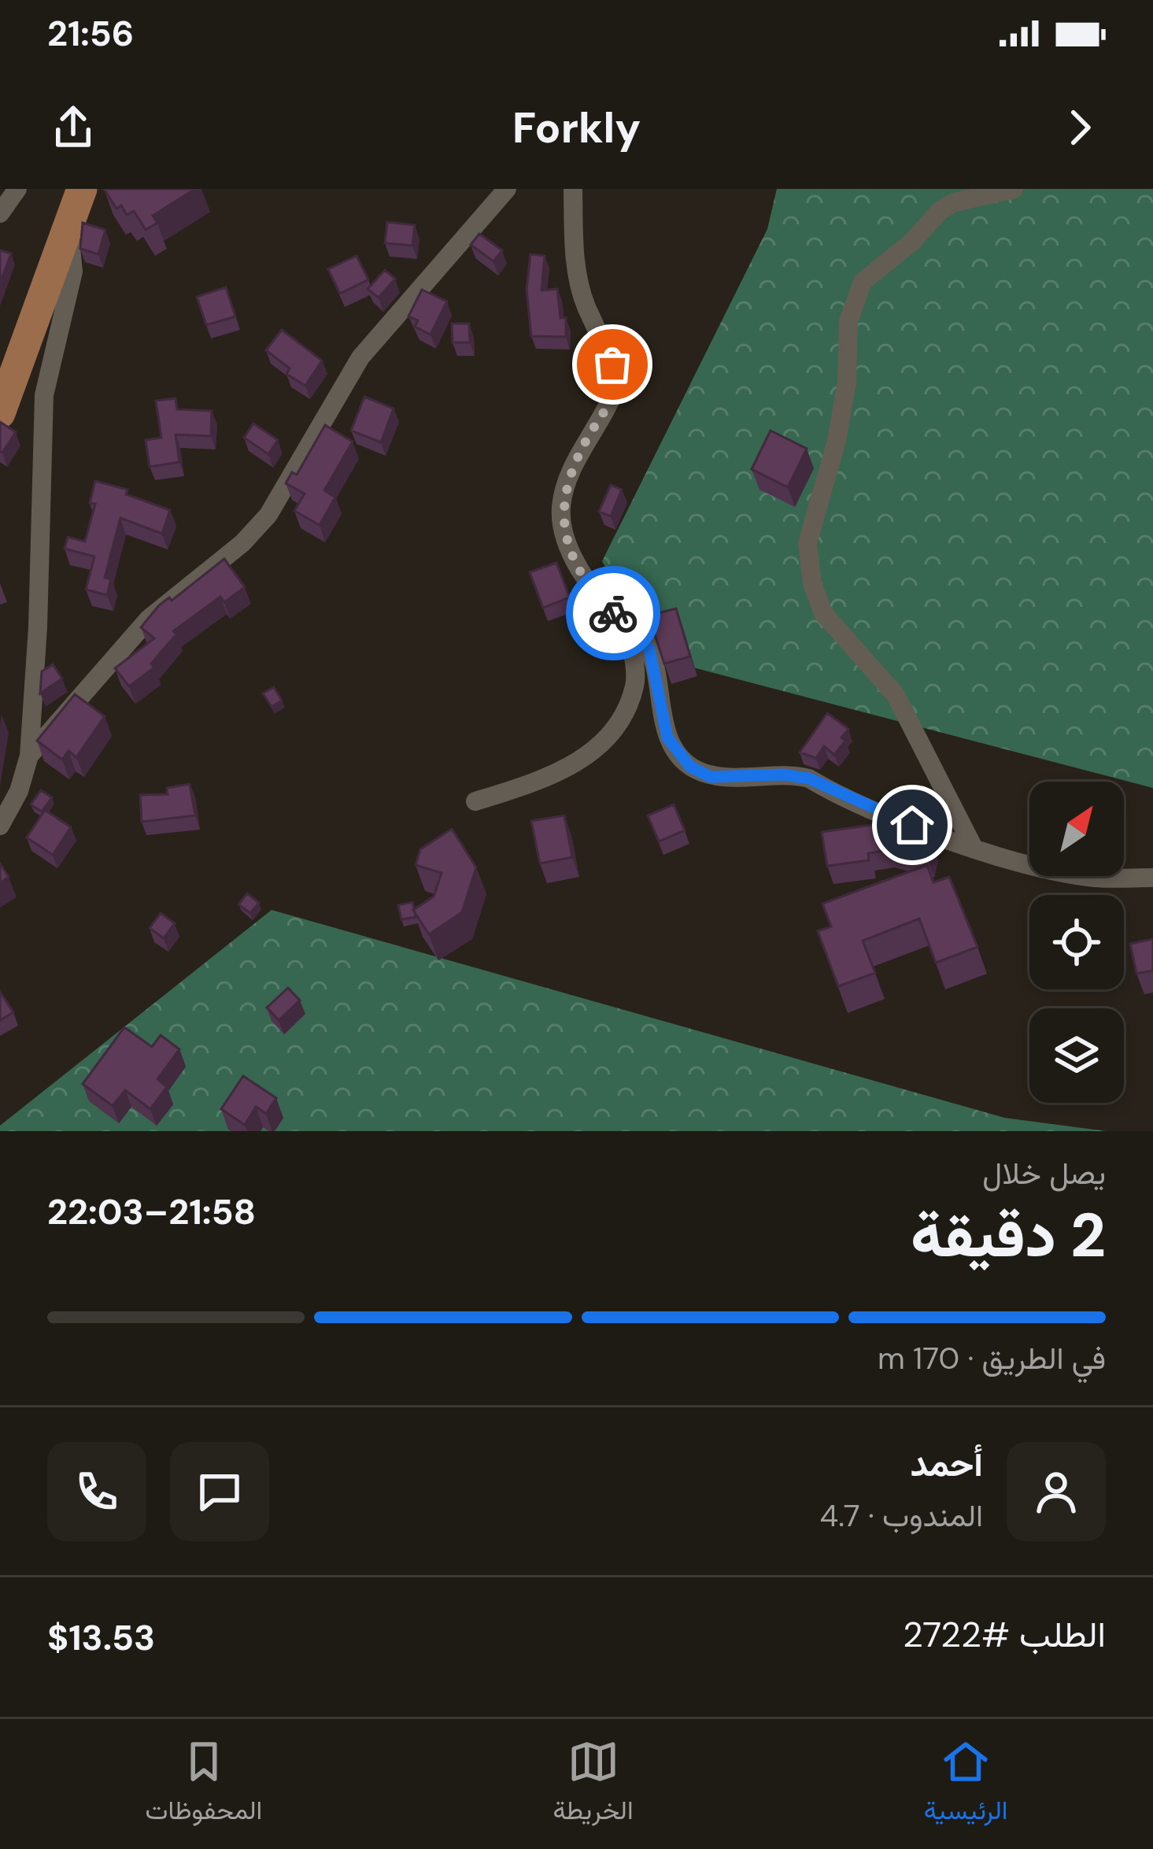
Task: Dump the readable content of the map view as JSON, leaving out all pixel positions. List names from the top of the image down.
{
  "north": "top right",
  "page": {
    "status": "21:56",
    "header": "Forkly",
    "heading": ["2 دقيقة", "يصل خلال", "21:58–22:03"],
    "panel": [
      "أحمد",
      "المندوب · 4.7",
      "الطلب #2722",
      "$13.53"
    ],
    "bar": "في الطريق · 170 m",
    "tabs": ["الرئيسية", "الخريطة", "المحفوظات"]
  }
}
